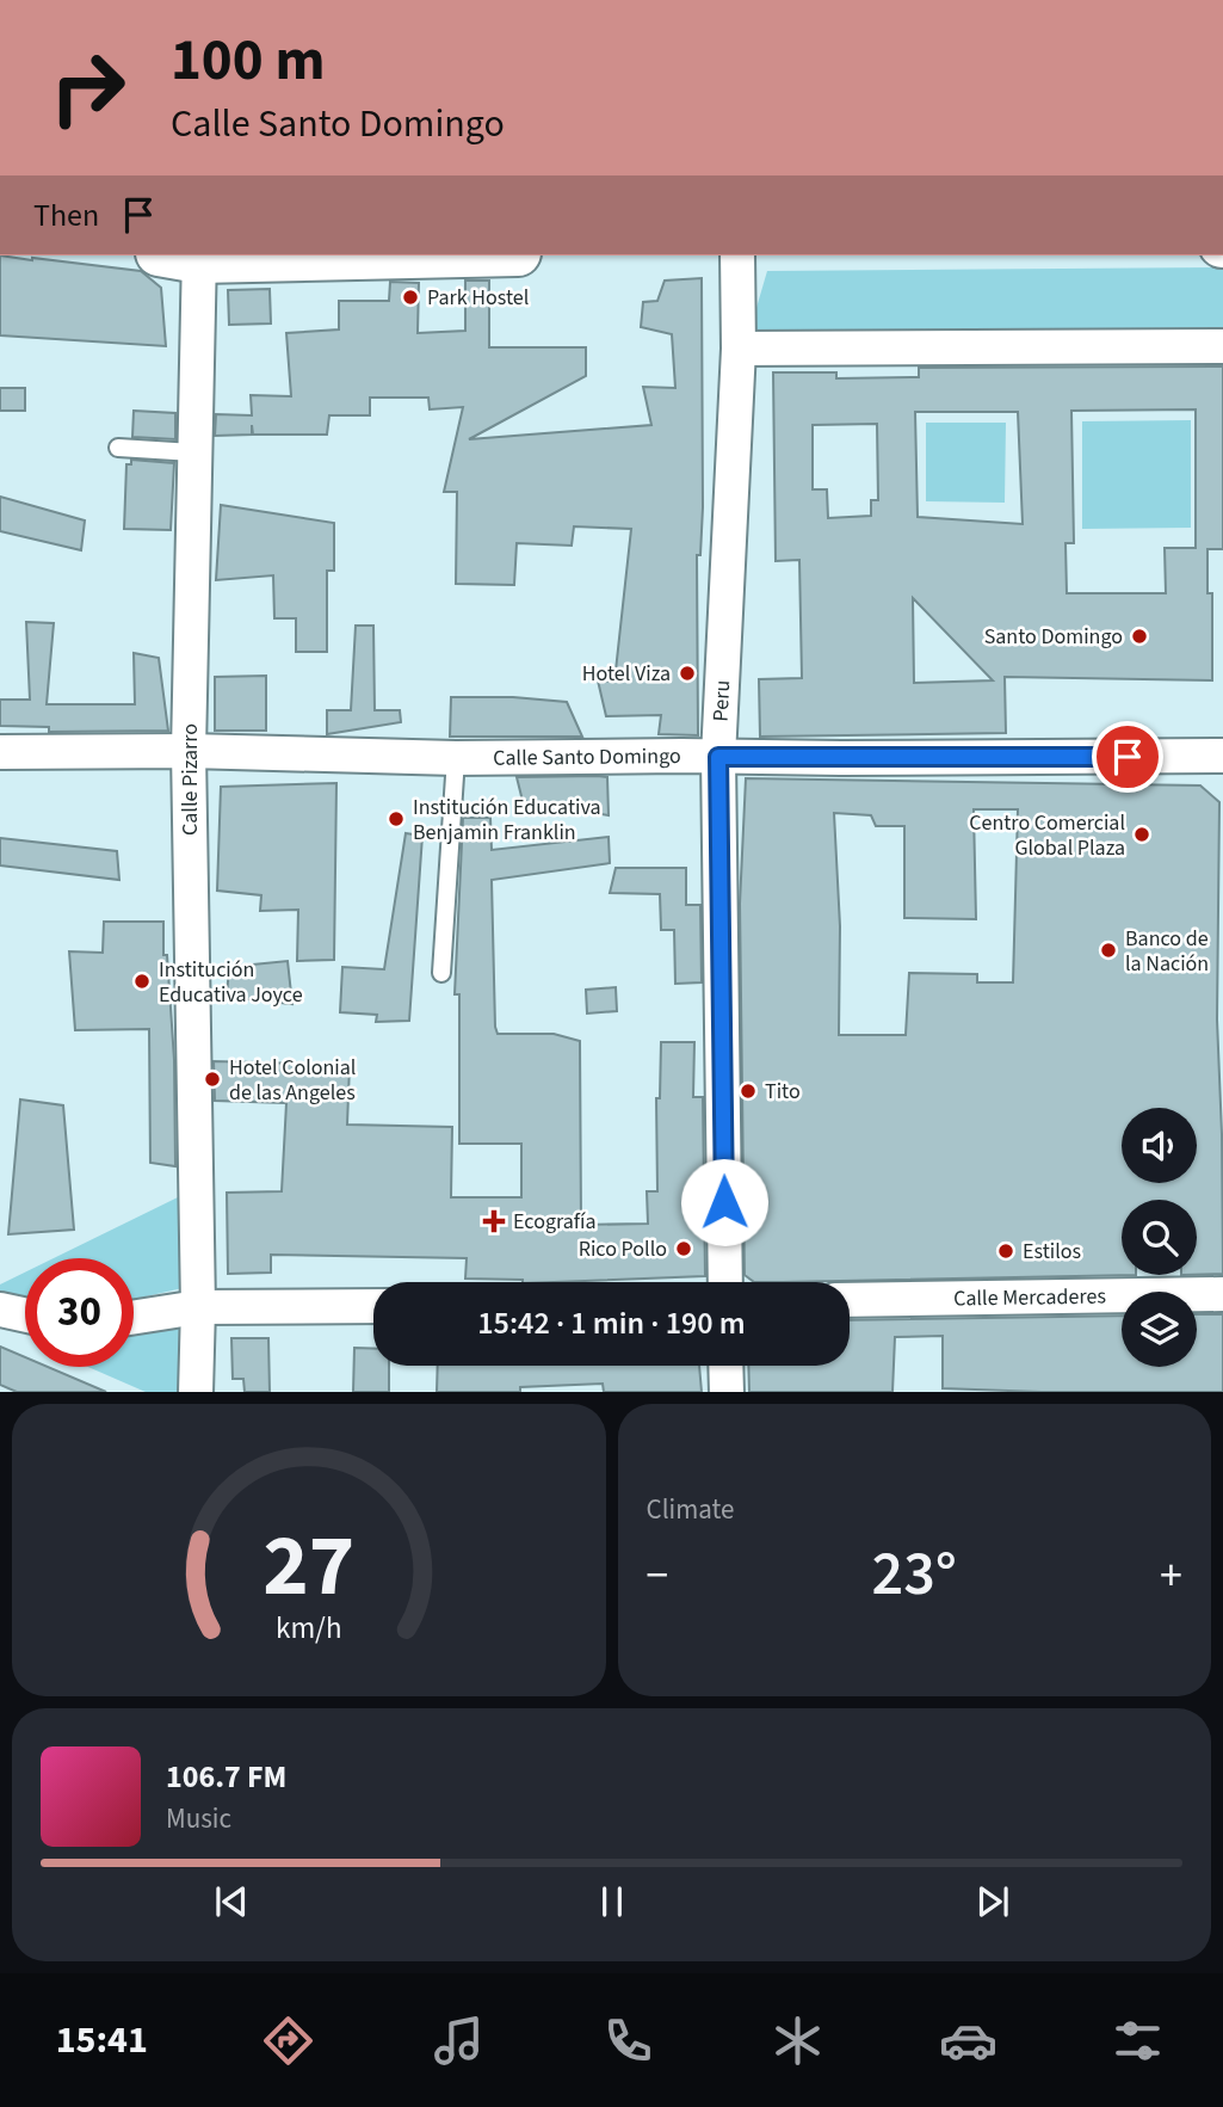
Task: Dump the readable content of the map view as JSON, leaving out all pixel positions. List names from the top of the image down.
{
  "streets": {
    "street": [
      "Peru",
      "Calle Santo Domingo",
      "Calle Pizarro",
      "Calle Mercaderes"
    ]
  },
  "crossings": [
    ["Peru", "Calle Santo Domingo"],
    ["Calle Santo Domingo", "Calle Pizarro"]
  ],
  "places": {
    "other": [
      "Park Hostel",
      "Santo Domingo",
      "Hotel Viza",
      "Institución Educativa Benjamin Franklin",
      "Centro Comercial Global Plaza",
      "Banco de la Nación",
      "Institución Educativa Joyce",
      "Hotel Colonial de las Angeles",
      "Tito",
      "Rico Pollo",
      "Estilos"
    ],
    "health": ["Ecografía"]
  },
  "page": {
    "turn": ["100 m", "Calle Santo Domingo"],
    "then": "Then",
    "limit": "30",
    "trip": "15:42 · 1 min · 190 m",
    "tile": "Climate",
    "heat": ["−", "23°", "+"],
    "song": ["106.7 FM", "Music"],
    "tabs": "15:41",
    "gauge": ["27", "km/h"]
  }
}
